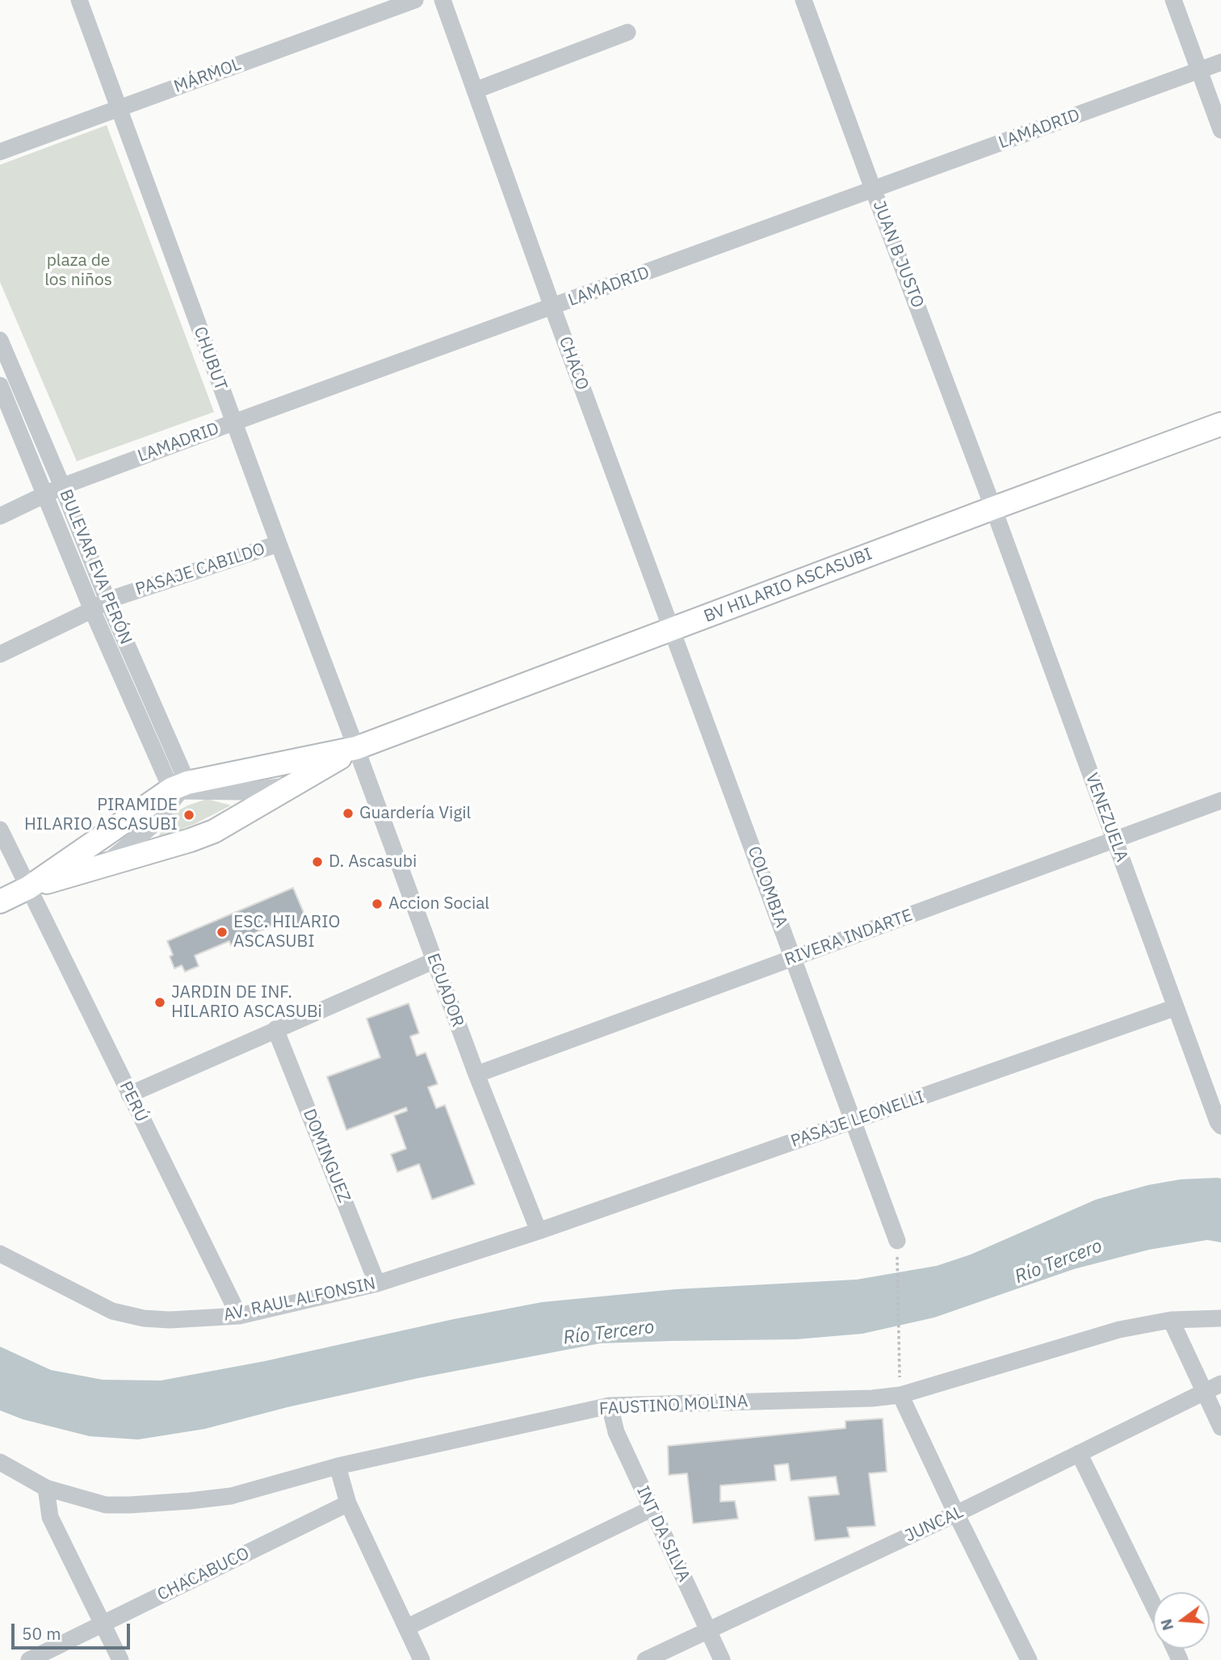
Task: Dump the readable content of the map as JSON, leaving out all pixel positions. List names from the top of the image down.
{
  "streets": {
    "main road": ["BV HILARIO ASCASUBI"],
    "street": [
      "MÁRMOL",
      "LAMADRID",
      "JUAN B JUSTO",
      "CHUBUT",
      "CHACO",
      "BULEVAR EVA PERÓN",
      "PASAJE CABILDO",
      "VENEZUELA",
      "COLOMBIA",
      "RIVERA INDARTE",
      "ECUADOR",
      "PERÚ",
      "PASAJE LEONELLI",
      "DOMINGUEZ",
      "AV. RAUL ALFONSIN",
      "FAUSTINO MOLINA",
      "JUNCAL",
      "INT DA SILVA",
      "CHACABUCO"
    ]
  },
  "crossings": [
    ["MÁRMOL", "CHUBUT"],
    ["LAMADRID", "JUAN B JUSTO"],
    ["LAMADRID", "CHUBUT"],
    ["LAMADRID", "CHACO"],
    ["LAMADRID", "BULEVAR EVA PERÓN"],
    ["JUAN B JUSTO", "BV HILARIO ASCASUBI"],
    ["JUAN B JUSTO", "VENEZUELA"],
    ["CHUBUT", "PASAJE CABILDO"],
    ["CHUBUT", "BV HILARIO ASCASUBI"],
    ["CHUBUT", "ECUADOR"],
    ["CHACO", "BV HILARIO ASCASUBI"],
    ["CHACO", "COLOMBIA"],
    ["BULEVAR EVA PERÓN", "PASAJE CABILDO"],
    ["BV HILARIO ASCASUBI", "VENEZUELA"],
    ["BV HILARIO ASCASUBI", "COLOMBIA"],
    ["BV HILARIO ASCASUBI", "ECUADOR"],
    ["VENEZUELA", "RIVERA INDARTE"],
    ["VENEZUELA", "PASAJE LEONELLI"],
    ["COLOMBIA", "RIVERA INDARTE"],
    ["COLOMBIA", "PASAJE LEONELLI"],
    ["RIVERA INDARTE", "ECUADOR"],
    ["ECUADOR", "PASAJE LEONELLI"],
    ["ECUADOR", "AV. RAUL ALFONSIN"],
    ["PERÚ", "AV. RAUL ALFONSIN"],
    ["PASAJE LEONELLI", "AV. RAUL ALFONSIN"],
    ["DOMINGUEZ", "AV. RAUL ALFONSIN"],
    ["FAUSTINO MOLINA", "INT DA SILVA"],
    ["JUNCAL", "INT DA SILVA"]
  ],
  "water": ["Río Tercero"],
  "parks": ["plaza de los niños"],
  "places": [
    "Guardería Vigil",
    "PIRAMIDE HILARIO ASCASUBI",
    "D. Ascasubi",
    "Accion Social",
    "ESC. HILARIO ASCASUBI",
    "JARDIN DE INF. HILARIO ASCASUBi"
  ],
  "scale_bar": "50 m",
  "north": "left"
}
